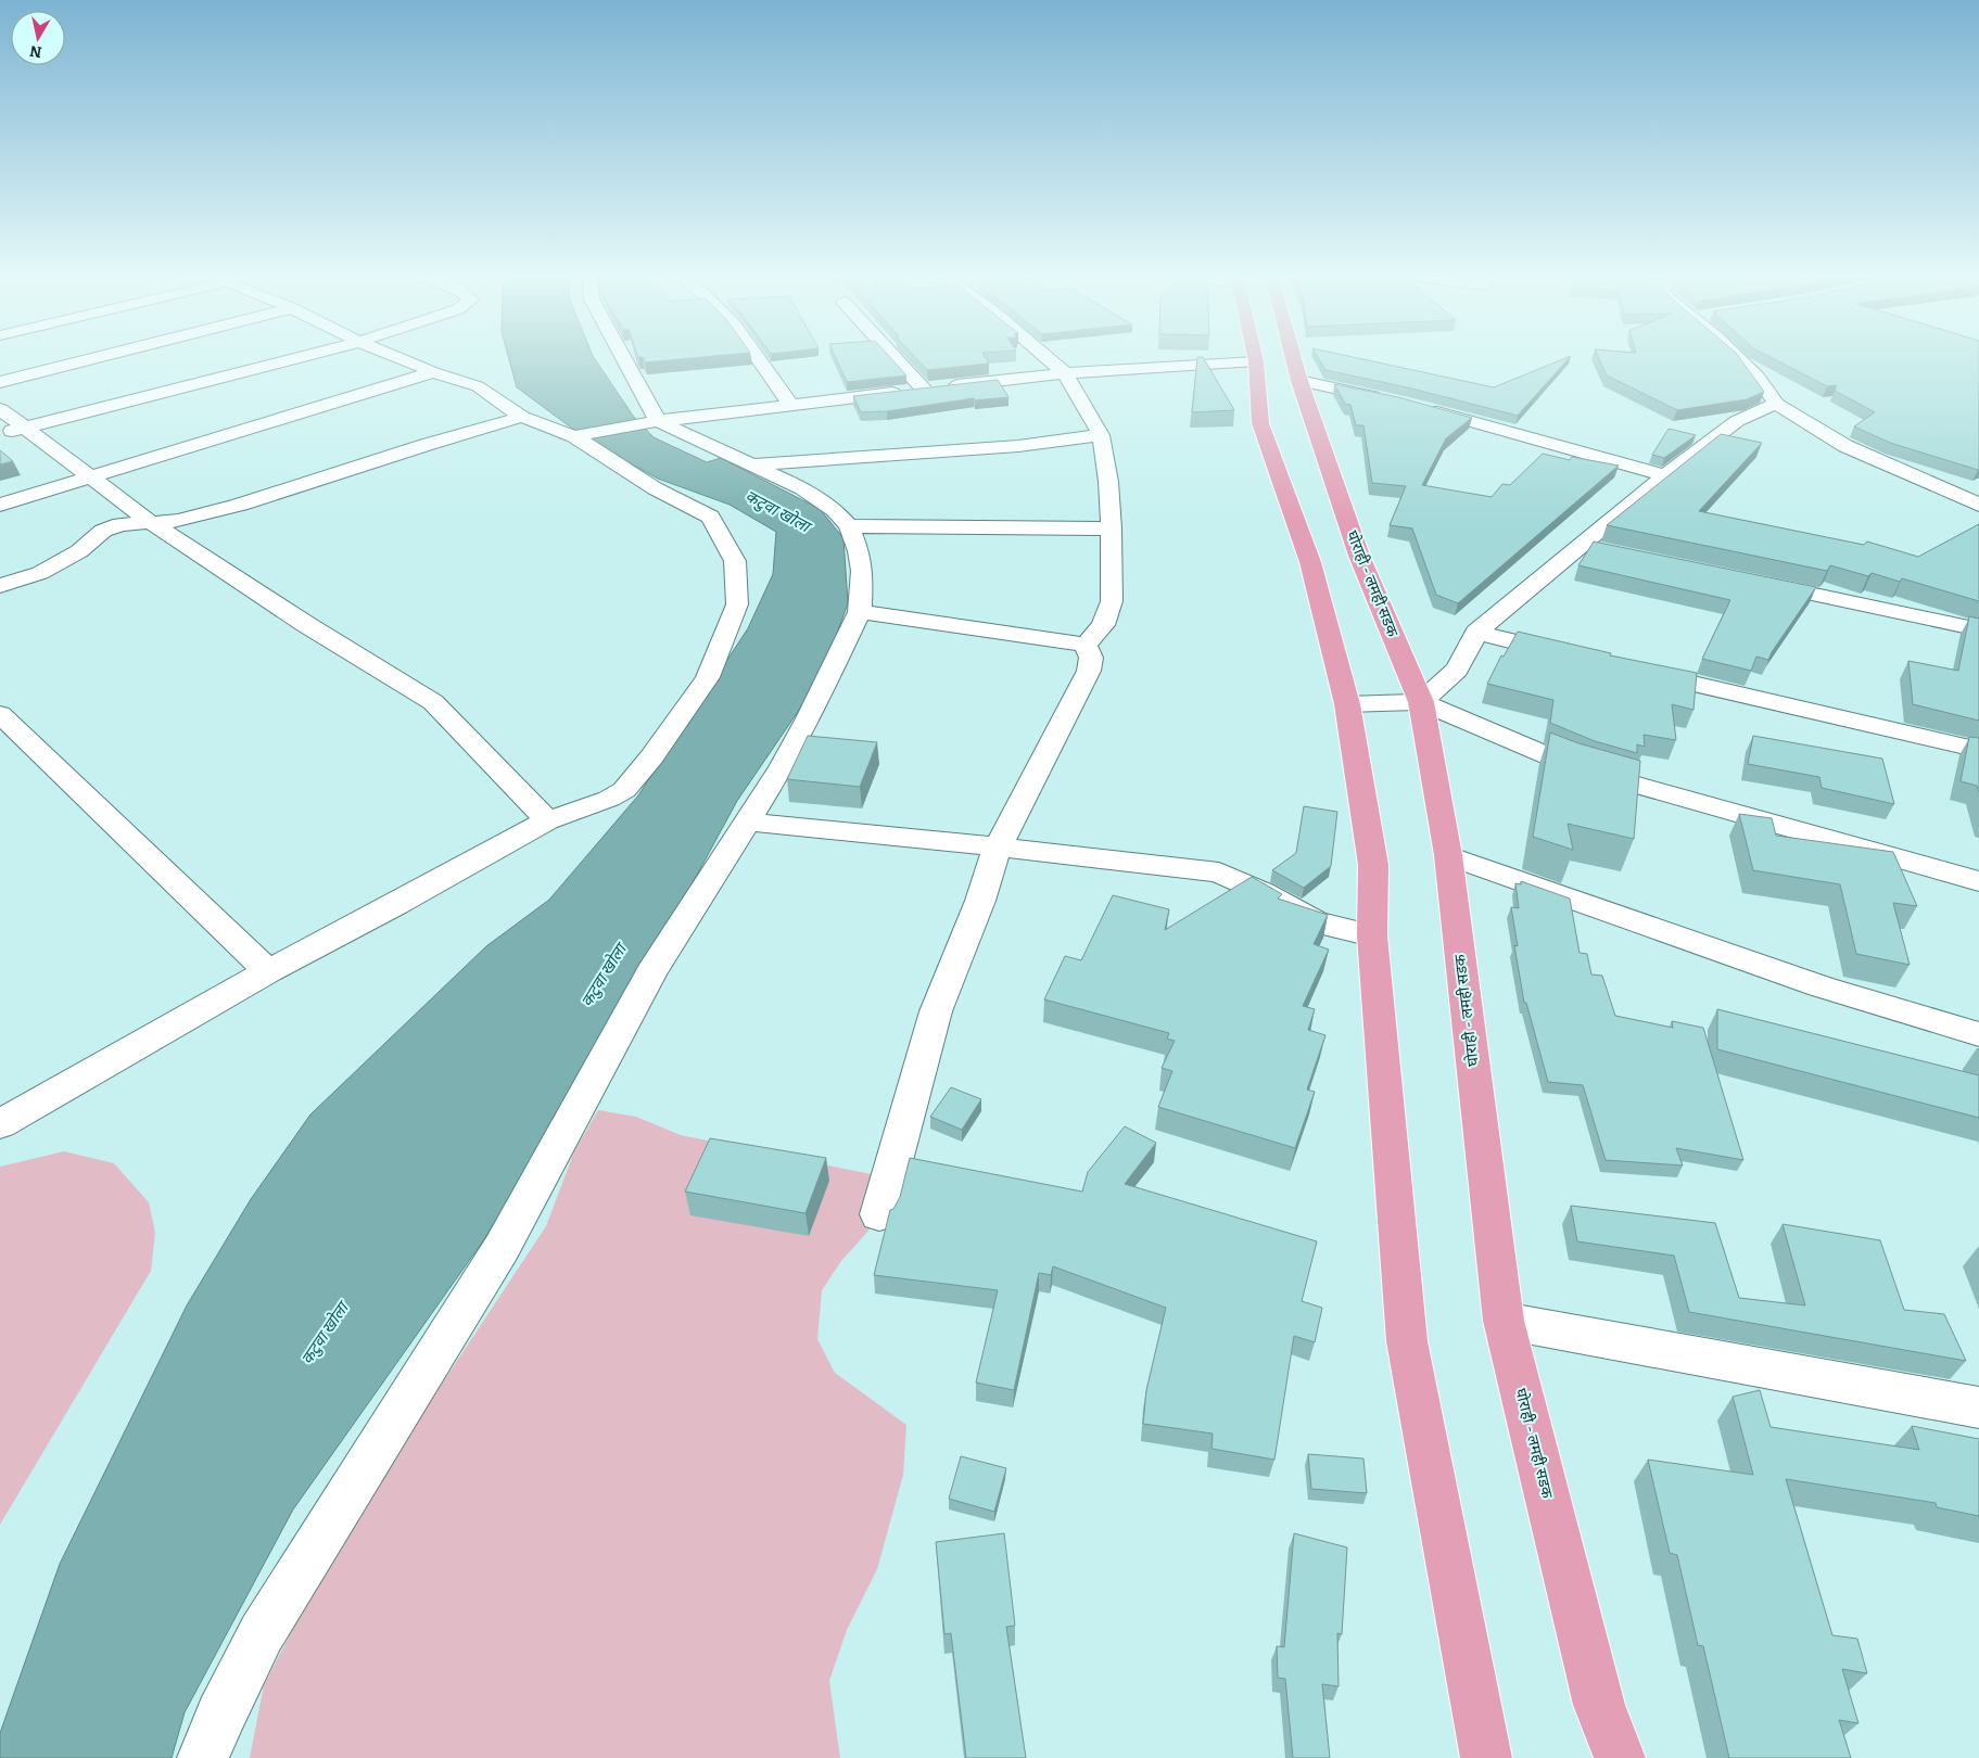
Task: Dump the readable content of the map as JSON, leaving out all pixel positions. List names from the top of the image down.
{
  "streets": {
    "main road": ["घोराही - लमही सडक"]
  },
  "water": ["कटुवा खोला"],
  "north": "bottom"
}
